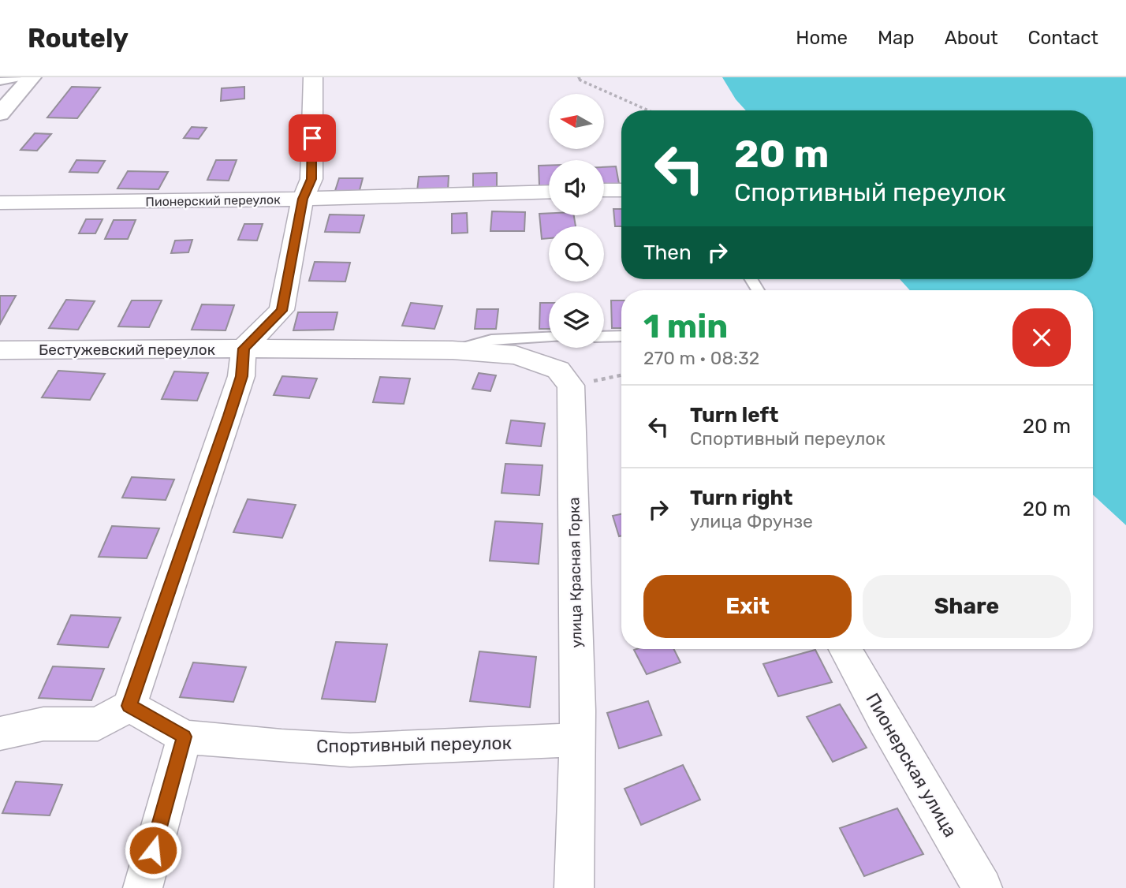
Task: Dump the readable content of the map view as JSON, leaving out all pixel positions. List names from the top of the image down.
{
  "streets": {
    "street": [
      "Пионерский переулок",
      "Бестужевский переулок",
      "улица Красная Горка",
      "Спортивный переулок",
      "Пионерская улица"
    ]
  },
  "crossings": [
    ["улица Красная Горка", "Спортивный переулок"]
  ],
  "north": "left",
  "page": {
    "header": "Routely",
    "nav": [
      "Home",
      "Map",
      "About",
      "Contact"
    ],
    "turn": ["20 m", "Спортивный переулок"],
    "then": "Then",
    "heading": ["1 min", "270 m · 08:32"],
    "list": [
      {
        "name": "Turn left",
        "note": "Спортивный переулок",
        "value": "20 m"
      },
      {
        "name": "Turn right",
        "note": "улица Фрунзе",
        "value": "20 m"
      }
    ],
    "buttons": ["Exit", "Share"]
  }
}
